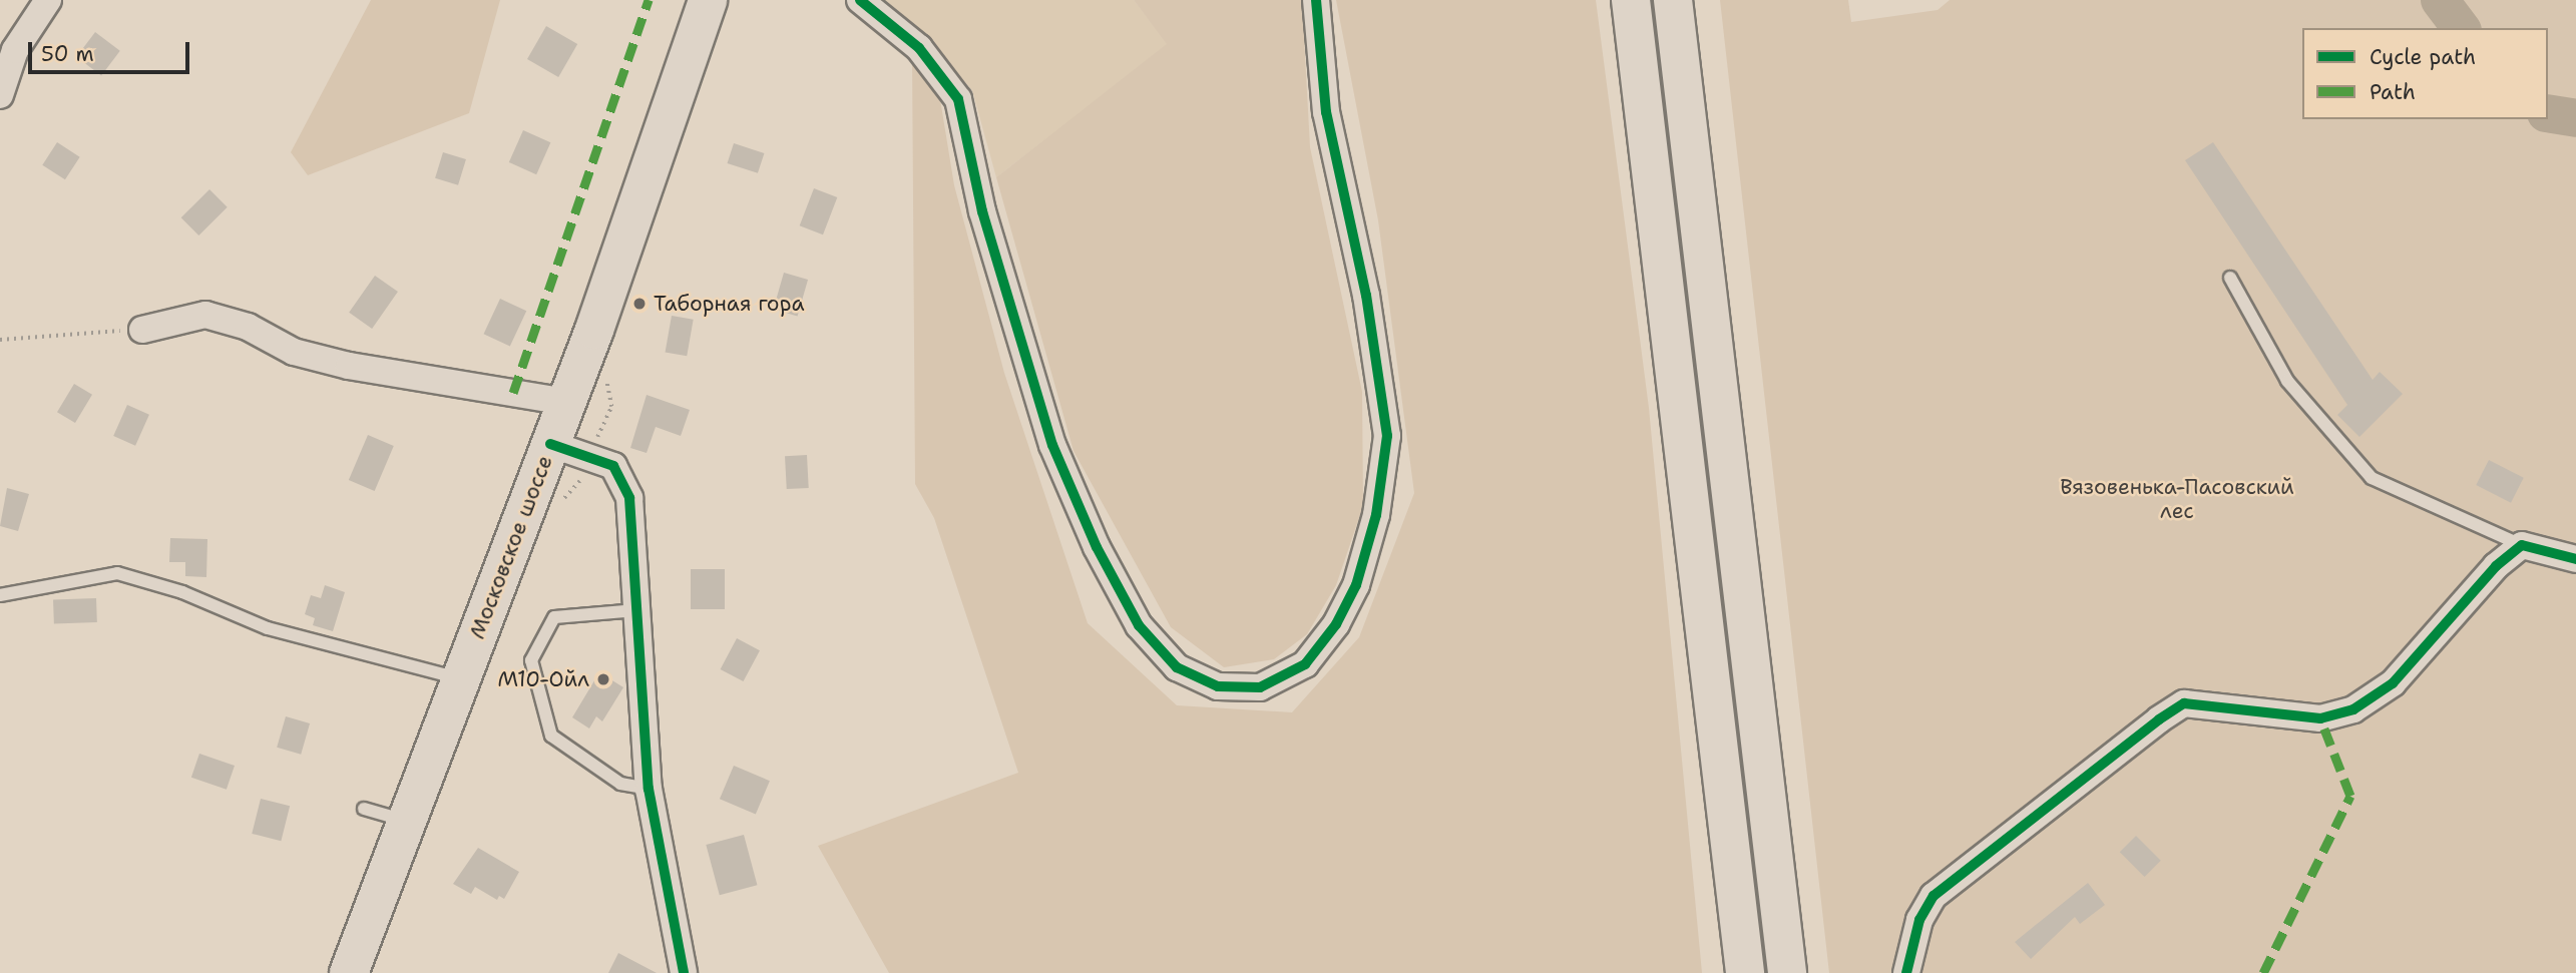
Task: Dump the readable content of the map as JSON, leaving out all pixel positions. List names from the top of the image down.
{
  "streets": {
    "main road": ["Московское шоссе"]
  },
  "parks": ["Вязовенька-Пасовский лес"],
  "places": ["Таборная гора", "М10-Ойл"],
  "legend": ["Cycle path", "Path"],
  "scale_bar": "50 m"
}
